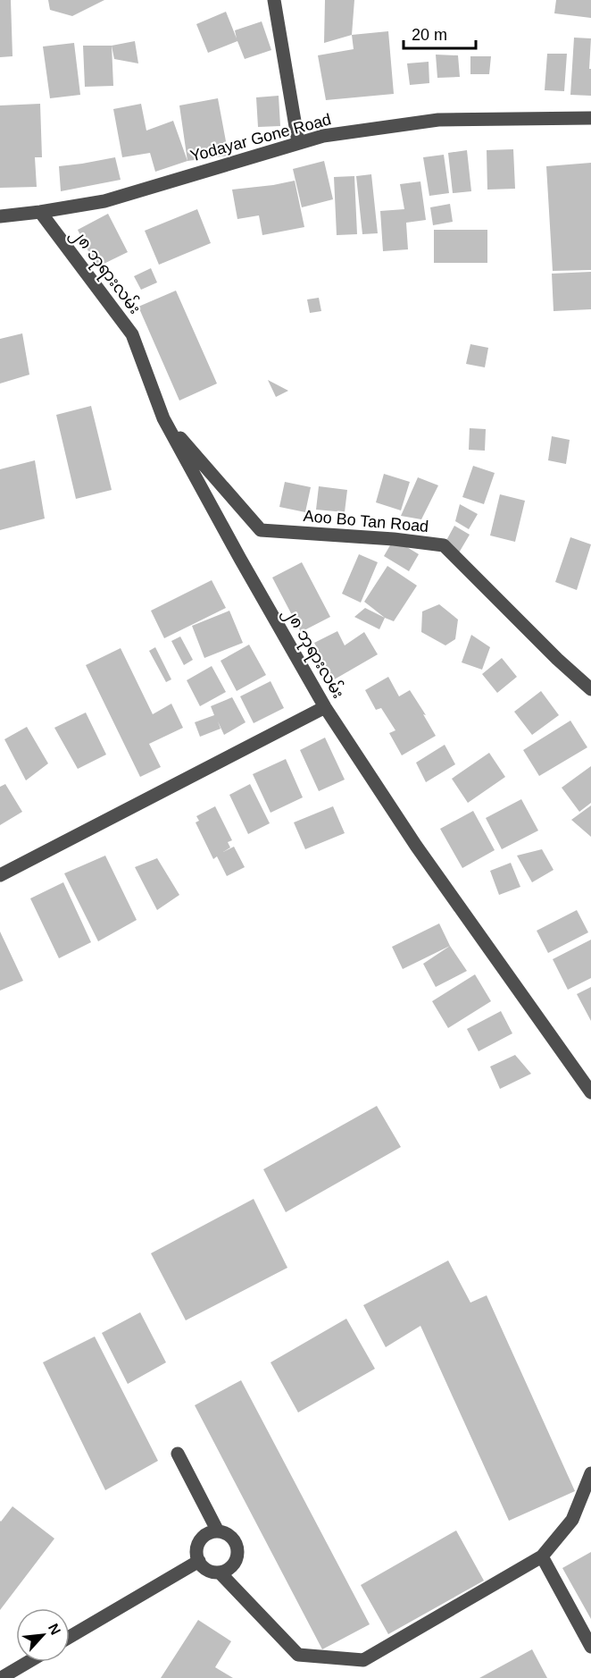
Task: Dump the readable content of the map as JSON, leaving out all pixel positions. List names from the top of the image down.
{
  "streets": {
    "street": ["Yodayar Gone Road", "၂၈ ဘုရားလမ်း", "Aoo Bo Tan Road"]
  },
  "crossings": [
    ["Yodayar Gone Road", "၂၈ ဘုရားလမ်း"],
    ["၂၈ ဘုရားလမ်း", "Aoo Bo Tan Road"]
  ],
  "scale_bar": "20 m",
  "north": "top right"
}
